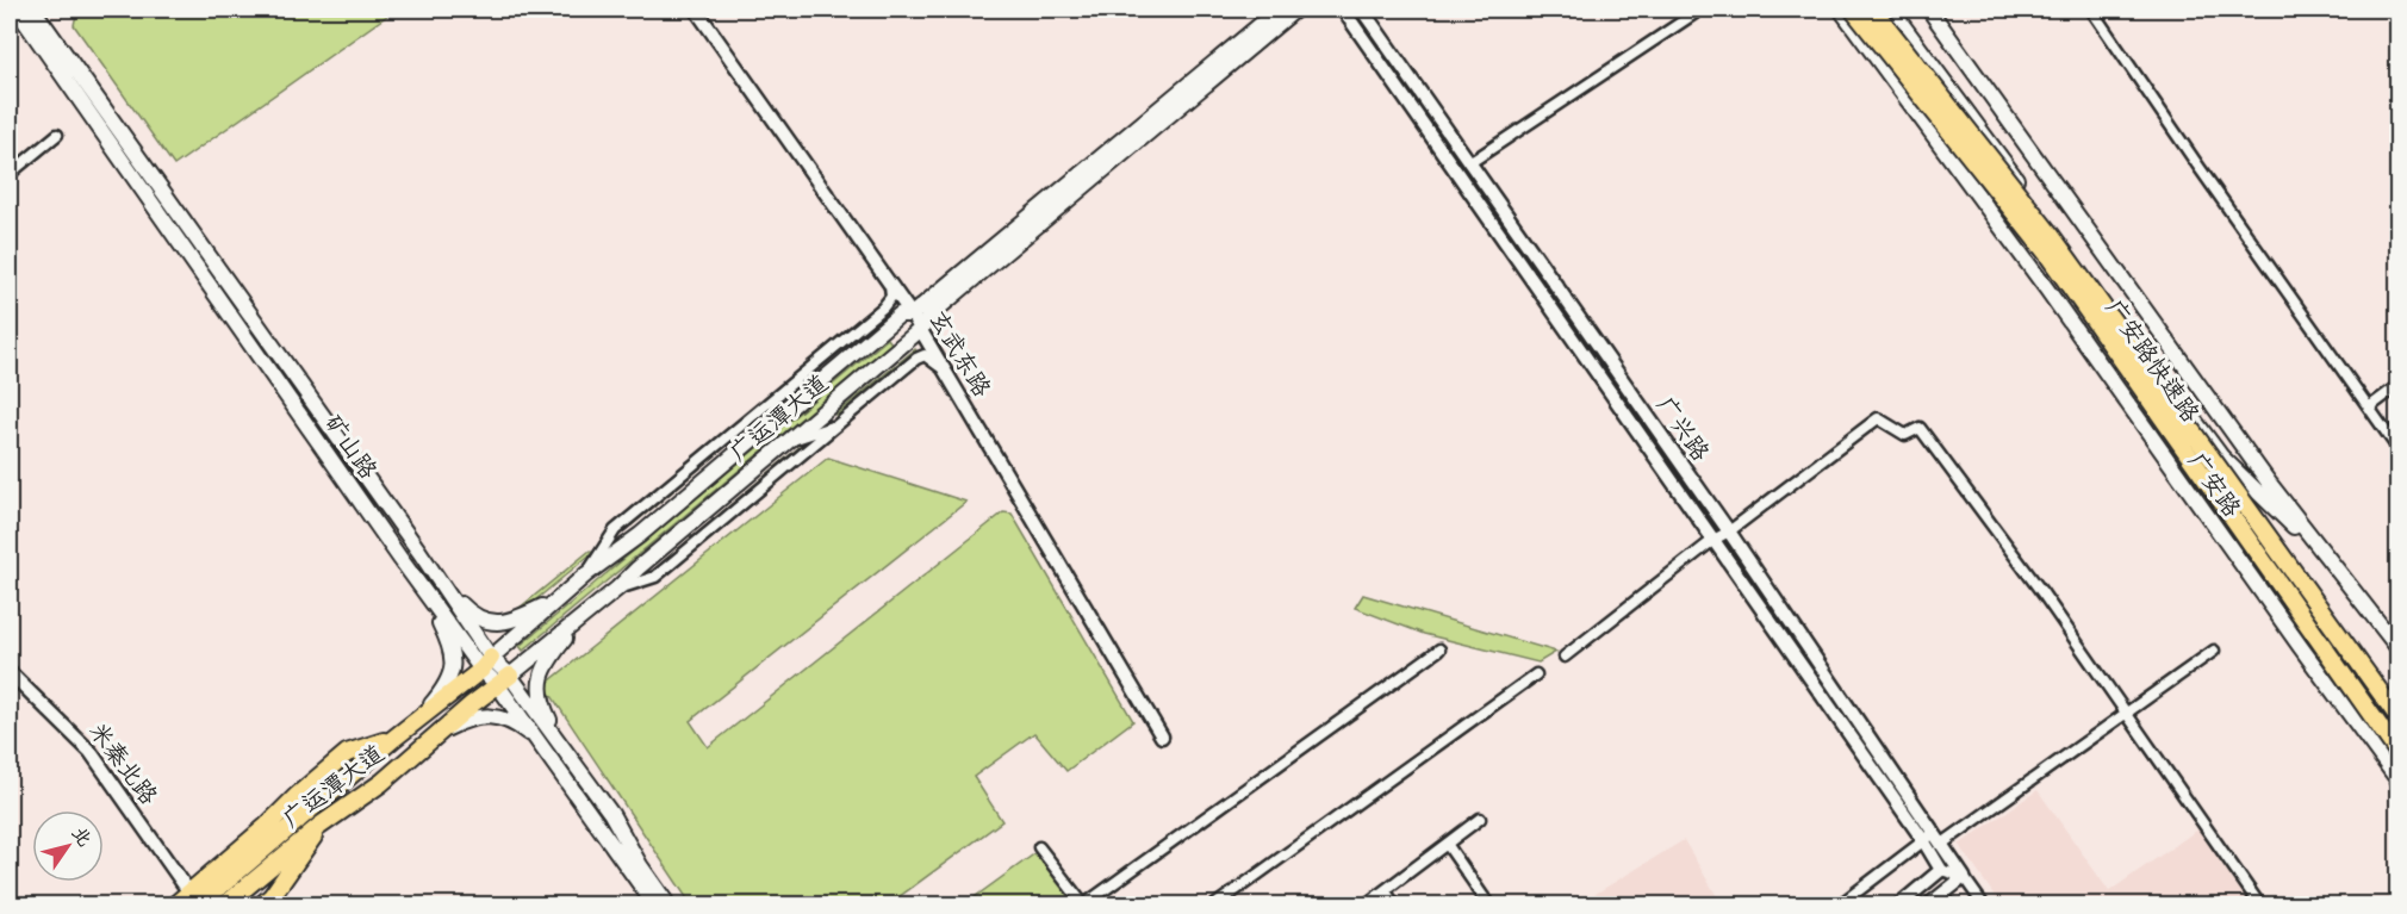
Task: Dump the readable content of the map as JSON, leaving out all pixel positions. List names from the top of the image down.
{
  "streets": {
    "main road": [
      "广安路快速路",
      "广运潭大道",
      "矿山路",
      "广安路"
    ],
    "street": ["玄武东路", "广兴路", "米秦北路"]
  },
  "crossings": [
    ["玄武东路", "广运潭大道"],
    ["广运潭大道", "矿山路"]
  ],
  "north": "top right"
}
